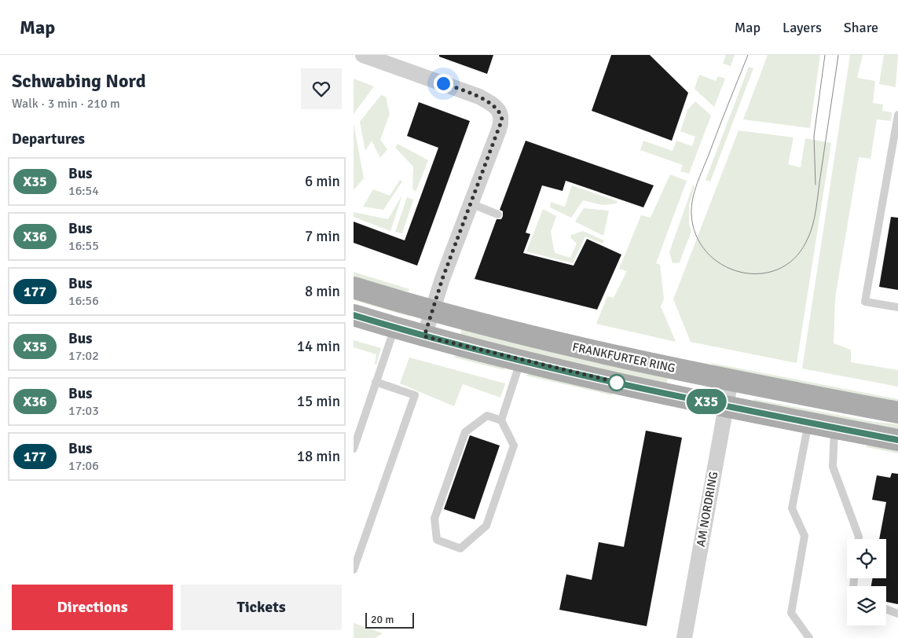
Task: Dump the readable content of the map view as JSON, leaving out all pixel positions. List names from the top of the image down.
{
  "streets": {
    "main road": ["FRANKFURTER RING"],
    "street": ["AM NORDRING"]
  },
  "crossings": [
    ["FRANKFURTER RING", "AM NORDRING"]
  ],
  "lines": ["bus line X35"],
  "scale_bar": "20 m",
  "page": {
    "header": "Map",
    "nav": ["Map", "Layers", "Share"],
    "heading": [
      ["Schwabing Nord", "Walk · 3 min · 210 m"],
      "Departures"
    ],
    "on_map": "X35",
    "list": [
      {
        "mark": "X35",
        "name": "Bus",
        "note": "16:54",
        "value": "6 min"
      },
      {
        "mark": "X36",
        "name": "Bus",
        "note": "16:55",
        "value": "7 min"
      },
      {
        "mark": "177",
        "name": "Bus",
        "note": "16:56",
        "value": "8 min"
      },
      {
        "mark": "X35",
        "name": "Bus",
        "note": "17:02",
        "value": "14 min"
      },
      {
        "mark": "X36",
        "name": "Bus",
        "note": "17:03",
        "value": "15 min"
      },
      {
        "mark": "177",
        "name": "Bus",
        "note": "17:06",
        "value": "18 min"
      }
    ],
    "buttons": ["Directions", "Tickets"],
    "scale": "20 m"
  }
}
